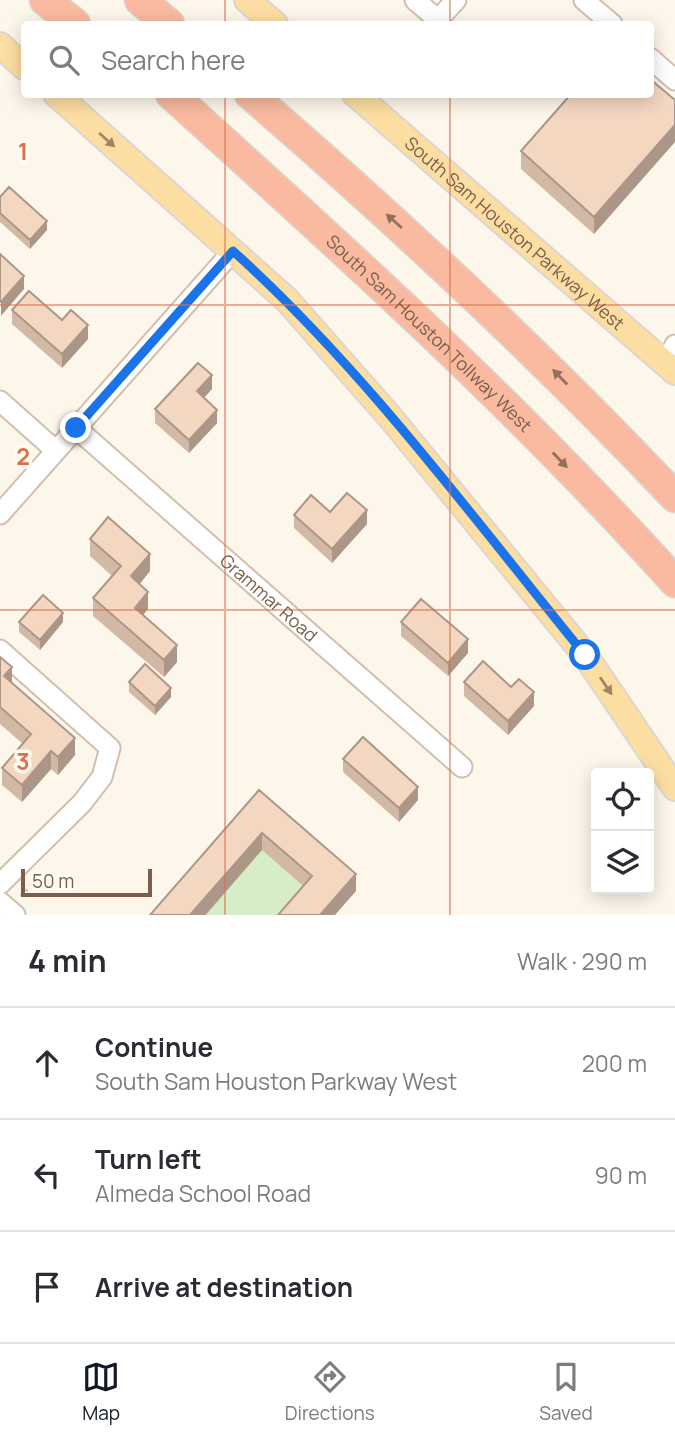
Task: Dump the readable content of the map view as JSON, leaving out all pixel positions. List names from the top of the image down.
{
  "streets": {
    "highway": ["South Sam Houston Tollway West"],
    "main road": ["South Sam Houston Parkway West"],
    "street": ["Grammar Road"]
  },
  "scale_bar": "50 m",
  "page": {
    "search": "Search here",
    "scale": "50 m",
    "heading": ["4 min", "Walk · 290 m"],
    "list": [
      ["Continue", "South Sam Houston Parkway West", "200 m"],
      ["Turn left", "Almeda School Road", "90 m"],
      "Arrive at destination"
    ],
    "nav": ["Map", "Directions", "Saved"]
  },
  "grid": {
    "rows": ["1", "2", "3"]
  }
}
